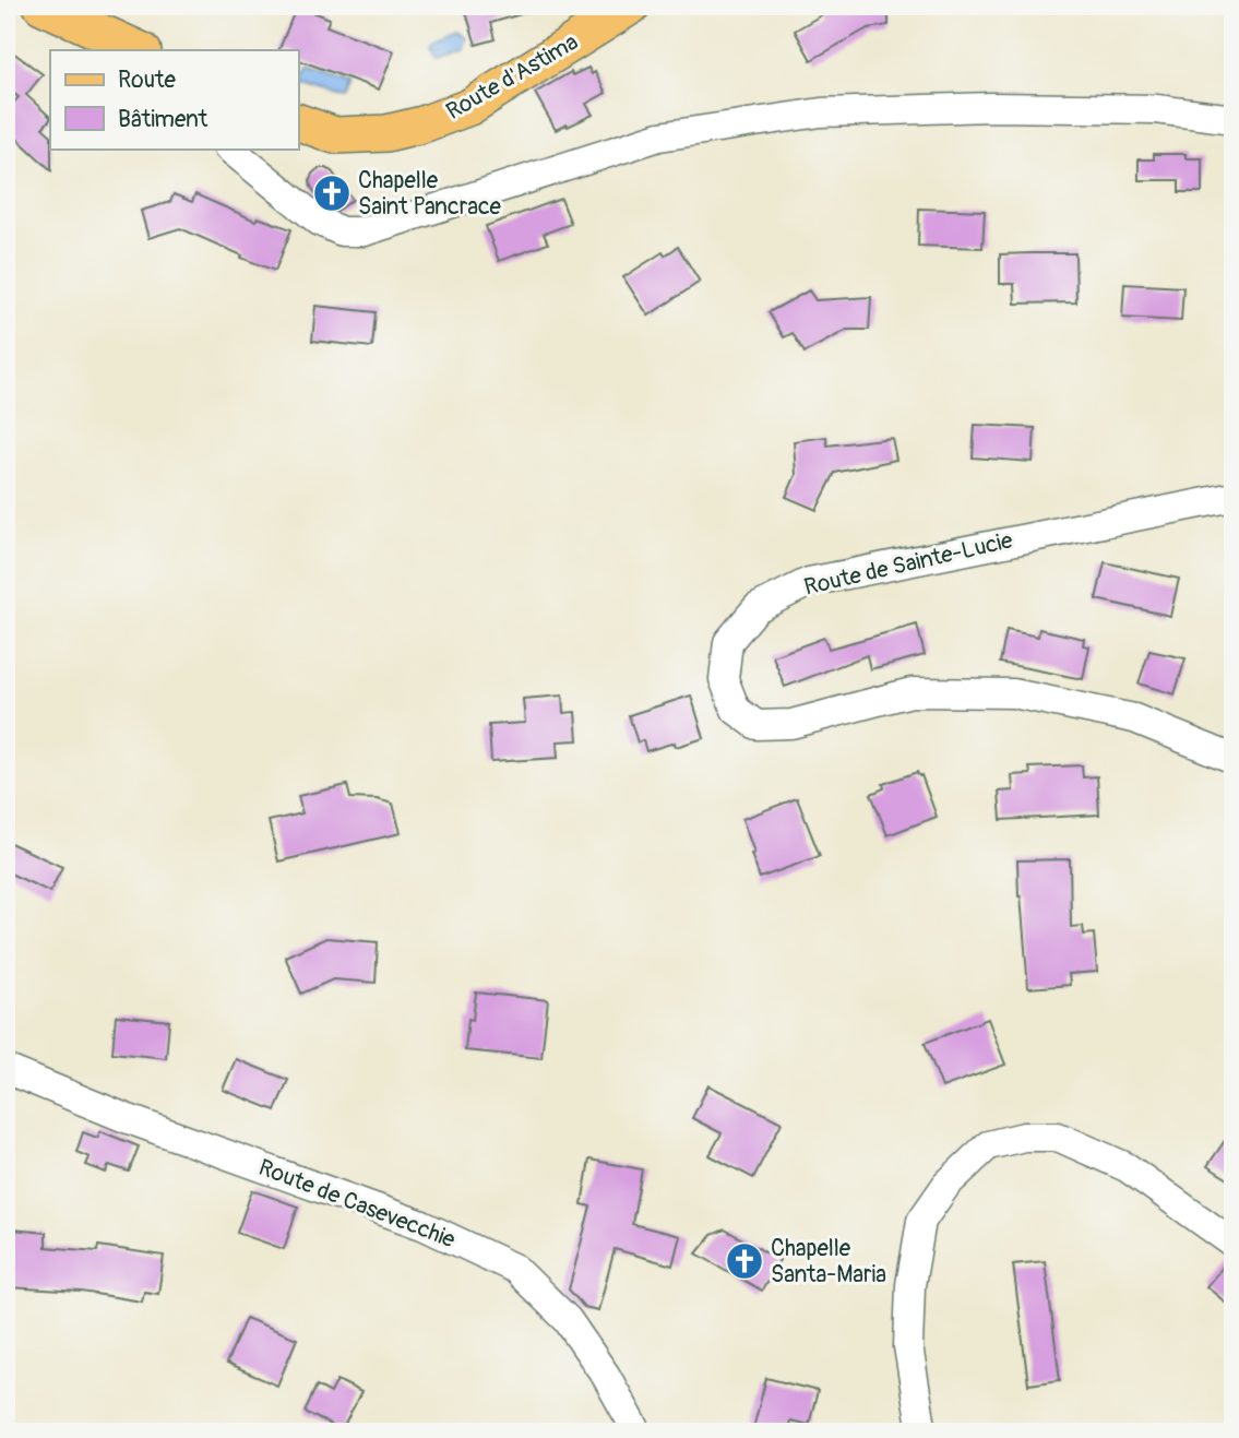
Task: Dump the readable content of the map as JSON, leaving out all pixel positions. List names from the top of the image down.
{
  "streets": {
    "main road": ["Route d'Astima"],
    "street": ["Route de Sainte-Lucie", "Route de Casevecchie"]
  },
  "places": {
    "church": ["Chapelle Saint Pancrace", "Chapelle Santa-Maria"]
  },
  "legend": ["Route", "Bâtiment"]
}
